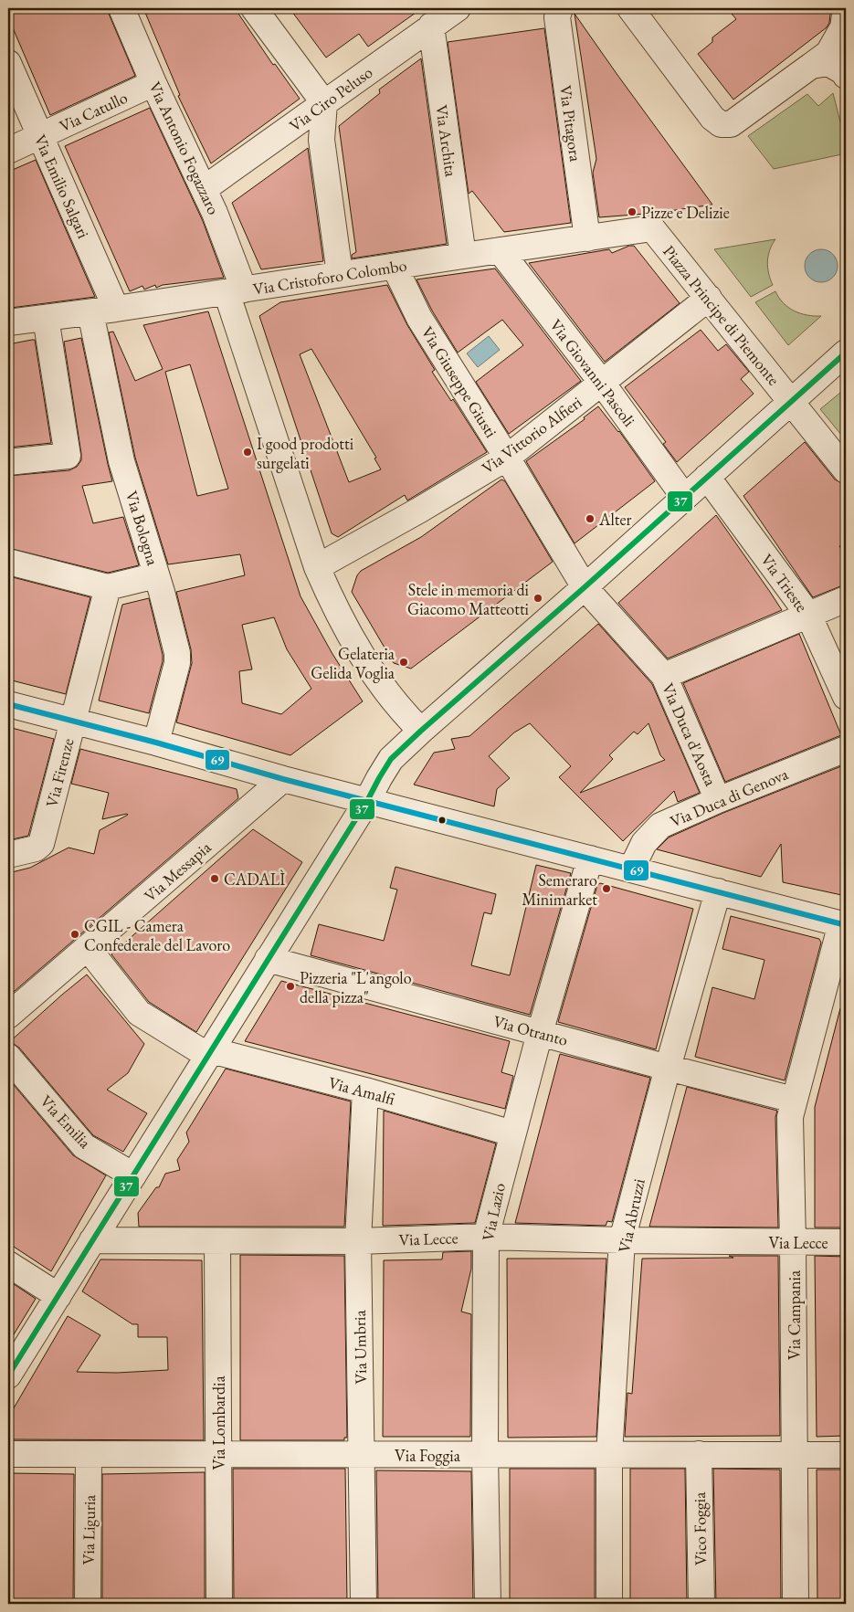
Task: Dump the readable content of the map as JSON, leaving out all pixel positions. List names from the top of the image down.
{
  "streets": {
    "street": [
      "Via Ciro Peluso",
      "Via Catullo",
      "Via Pitagora",
      "Via Archita",
      "Via Antonio Fogazzaro",
      "Via Emilio Salgari",
      "Via Cristoforo Colombo",
      "Piazza Principe di Piemonte",
      "Via Giovanni Pascoli",
      "Via Giuseppe Giusti",
      "Via Vittorio Alfieri",
      "Via Bologna",
      "Via Trieste",
      "Via Duca d'Aosta",
      "Via Firenze",
      "Via Duca di Genova",
      "Via Messapia",
      "Via Otranto",
      "Via Amalfi",
      "Via Emilia",
      "Via Lazio",
      "Via Abruzzi",
      "Via Lecce",
      "Via Campania",
      "Via Umbria",
      "Via Lombardia",
      "Via Foggia",
      "Vico Foggia",
      "Via Liguria"
    ]
  },
  "crossings": [
    ["Via Ciro Peluso", "Via Archita"],
    ["Via Ciro Peluso", "Via Antonio Fogazzaro"],
    ["Via Catullo", "Via Antonio Fogazzaro"],
    ["Via Catullo", "Via Emilio Salgari"],
    ["Via Pitagora", "Via Cristoforo Colombo"],
    ["Via Archita", "Via Cristoforo Colombo"],
    ["Via Antonio Fogazzaro", "Via Cristoforo Colombo"],
    ["Via Antonio Fogazzaro", "Via Vittorio Alfieri"],
    ["Via Emilio Salgari", "Via Cristoforo Colombo"],
    ["Via Cristoforo Colombo", "Piazza Principe di Piemonte"],
    ["Via Cristoforo Colombo", "Via Giovanni Pascoli"],
    ["Via Cristoforo Colombo", "Via Giuseppe Giusti"],
    ["Via Cristoforo Colombo", "Via Bologna"],
    ["Piazza Principe di Piemonte", "Via Vittorio Alfieri"],
    ["Via Giovanni Pascoli", "Via Vittorio Alfieri"],
    ["Via Giuseppe Giusti", "Via Vittorio Alfieri"],
    ["Via Giuseppe Giusti", "Via Duca d'Aosta"],
    ["Via Duca d'Aosta", "Via Duca di Genova"],
    ["Via Messapia", "Via Amalfi"],
    ["Via Otranto", "Via Lazio"],
    ["Via Otranto", "Via Abruzzi"],
    ["Via Otranto", "Via Campania"],
    ["Via Amalfi", "Via Lazio"],
    ["Via Amalfi", "Via Umbria"],
    ["Via Lazio", "Via Lecce"],
    ["Via Lazio", "Via Foggia"],
    ["Via Abruzzi", "Via Lecce"],
    ["Via Abruzzi", "Via Foggia"],
    ["Via Lecce", "Via Campania"],
    ["Via Lecce", "Via Umbria"],
    ["Via Lecce", "Via Lombardia"],
    ["Via Campania", "Via Foggia"],
    ["Via Umbria", "Via Foggia"],
    ["Via Lombardia", "Via Foggia"],
    ["Via Foggia", "Vico Foggia"],
    ["Via Foggia", "Via Liguria"]
  ],
  "places": [
    "Pizze e Delizie",
    "I good prodotti surgelati",
    "Alter",
    "Stele in memoria di Giacomo Matteotti",
    "Gelateria Gelida Voglia",
    "CADALÌ",
    "Semeraro Minimarket",
    "CGIL - Camera Confederale del Lavoro",
    "Pizzeria \"L'angolo della pizza\""
  ],
  "lines": ["transit line 37", "transit line 69"]
}
